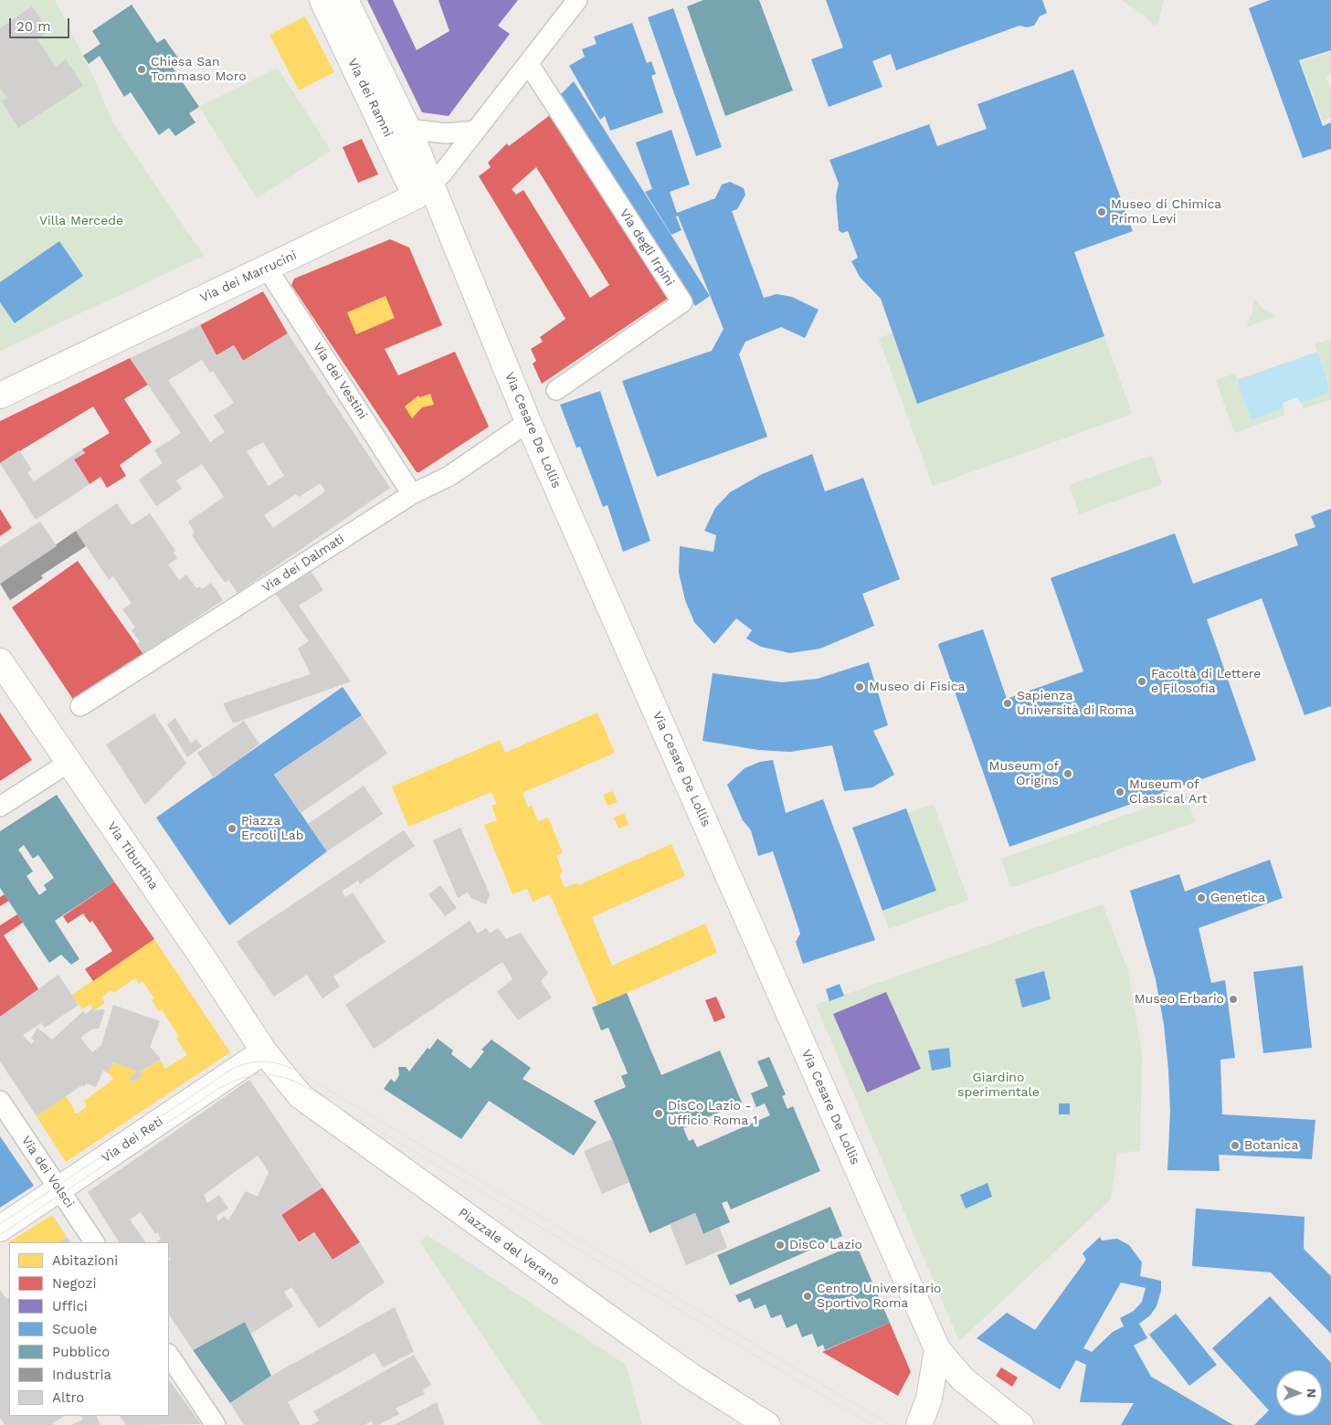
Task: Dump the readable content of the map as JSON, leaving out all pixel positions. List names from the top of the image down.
{
  "streets": {
    "main road": [
      "Via dei Ramni",
      "Via dei Marrucini",
      "Via Cesare De Lollis",
      "Via Tiburtina",
      "Via dei Reti",
      "Piazzale del Verano"
    ],
    "street": [
      "Via degli Irpini",
      "Via dei Vestini",
      "Via dei Dalmati",
      "Via dei Volsci"
    ]
  },
  "crossings": [
    ["Via dei Ramni", "Via dei Marrucini"],
    ["Via dei Ramni", "Via Cesare De Lollis"],
    ["Via degli Irpini", "Via dei Marrucini"],
    ["Via dei Marrucini", "Via dei Vestini"],
    ["Via dei Marrucini", "Via Cesare De Lollis"],
    ["Via dei Vestini", "Via dei Dalmati"],
    ["Via Cesare De Lollis", "Via dei Dalmati"],
    ["Via Tiburtina", "Via dei Reti"],
    ["Via Tiburtina", "Piazzale del Verano"],
    ["Via dei Reti", "Via dei Volsci"],
    ["Via dei Reti", "Piazzale del Verano"]
  ],
  "parks": ["Villa Mercede", "Giardino sperimentale"],
  "places": [
    "Chiesa San Tommaso Moro",
    "Museo di Chimica Primo Levi",
    "Facoltà di Lettere e Filosofia",
    "Museo di Fisica",
    "Sapienza Università di Roma",
    "Museum of Origins",
    "Museum of Classical Art",
    "Piazza Ercoli Lab",
    "Genetica",
    "Museo Erbario",
    "DisCo Lazio - Ufficio Roma 1",
    "Botanica",
    "DisCo Lazio",
    "Centro Universitario Sportivo Roma"
  ],
  "legend": [
    "Abitazioni",
    "Negozi",
    "Uffici",
    "Scuole",
    "Pubblico",
    "Industria",
    "Altro"
  ],
  "scale_bar": "20 m",
  "north": "right"
}
